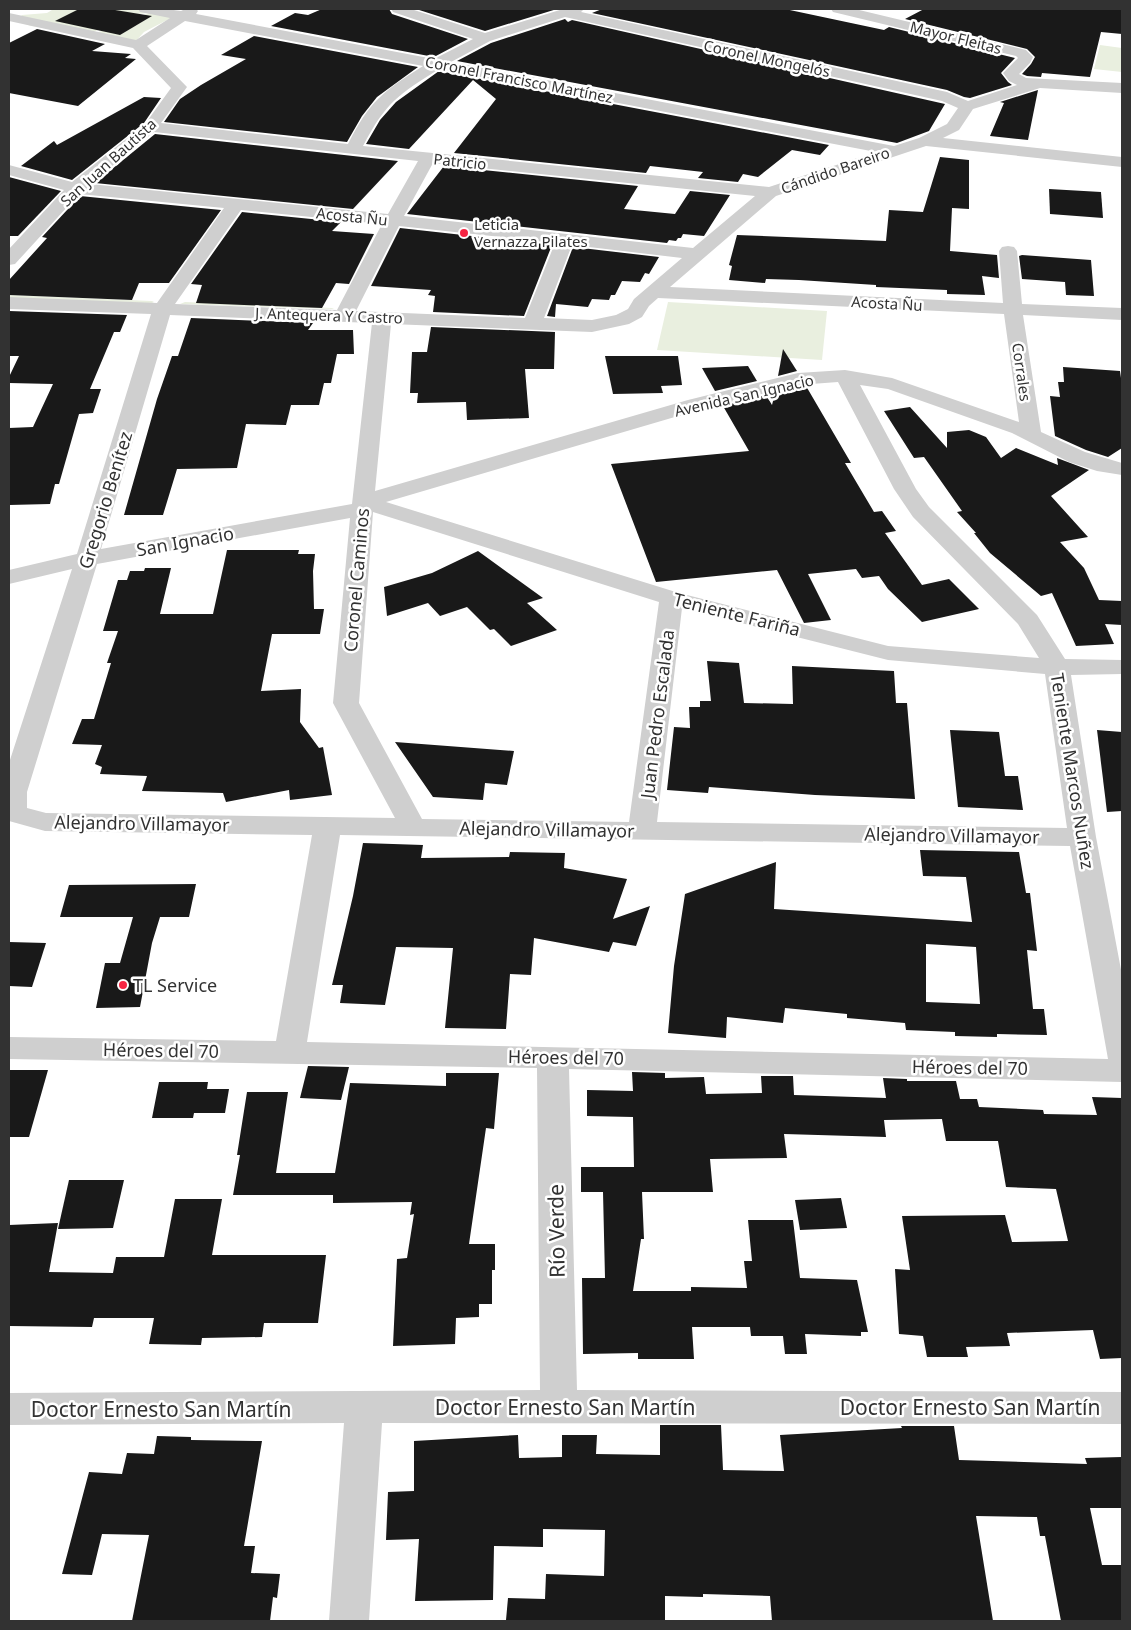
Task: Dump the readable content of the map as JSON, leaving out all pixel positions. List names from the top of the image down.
{
  "streets": {
    "street": [
      "Mayor Fleitas",
      "Coronel Mongelós",
      "Coronel Francisco Martínez",
      "Patricio",
      "San Juan Bautista",
      "Cándido Bareiro",
      "Acosta Ñu",
      "J. Antequera Y Castro",
      "Corrales",
      "Avenida San Ignacio",
      "Gregorio Benítez",
      "San Ignacio",
      "Coronel Caminos",
      "Teniente Fariña",
      "Juan Pedro Escalada",
      "Teniente Marcos Nuñez",
      "Alejandro Villamayor",
      "Héroes del 70",
      "Río Verde",
      "Doctor Ernesto San Martín"
    ]
  },
  "crossings": [
    ["Coronel Mongelós", "Cándido Bareiro"],
    ["Coronel Francisco Martínez", "Cándido Bareiro"],
    ["Patricio", "San Juan Bautista"],
    ["Patricio", "Cándido Bareiro"],
    ["San Juan Bautista", "Acosta Ñu"],
    ["Cándido Bareiro", "Acosta Ñu"],
    ["Cándido Bareiro", "J. Antequera Y Castro"],
    ["Acosta Ñu", "J. Antequera Y Castro"],
    ["Acosta Ñu", "Corrales"],
    ["Acosta Ñu", "Gregorio Benítez"],
    ["J. Antequera Y Castro", "Gregorio Benítez"],
    ["J. Antequera Y Castro", "Coronel Caminos"],
    ["Corrales", "Avenida San Ignacio"],
    ["Avenida San Ignacio", "San Ignacio"],
    ["Avenida San Ignacio", "Coronel Caminos"],
    ["Avenida San Ignacio", "Teniente Fariña"],
    ["Avenida San Ignacio", "Teniente Marcos Nuñez"],
    ["Gregorio Benítez", "San Ignacio"],
    ["Gregorio Benítez", "Alejandro Villamayor"],
    ["San Ignacio", "Coronel Caminos"],
    ["San Ignacio", "Teniente Fariña"],
    ["Coronel Caminos", "Teniente Fariña"],
    ["Coronel Caminos", "Alejandro Villamayor"],
    ["Teniente Fariña", "Juan Pedro Escalada"],
    ["Teniente Fariña", "Teniente Marcos Nuñez"],
    ["Juan Pedro Escalada", "Alejandro Villamayor"],
    ["Teniente Marcos Nuñez", "Alejandro Villamayor"],
    ["Héroes del 70", "Río Verde"],
    ["Río Verde", "Doctor Ernesto San Martín"]
  ],
  "places": ["Leticia Vernazza Pilates", "TL Service"]
}
